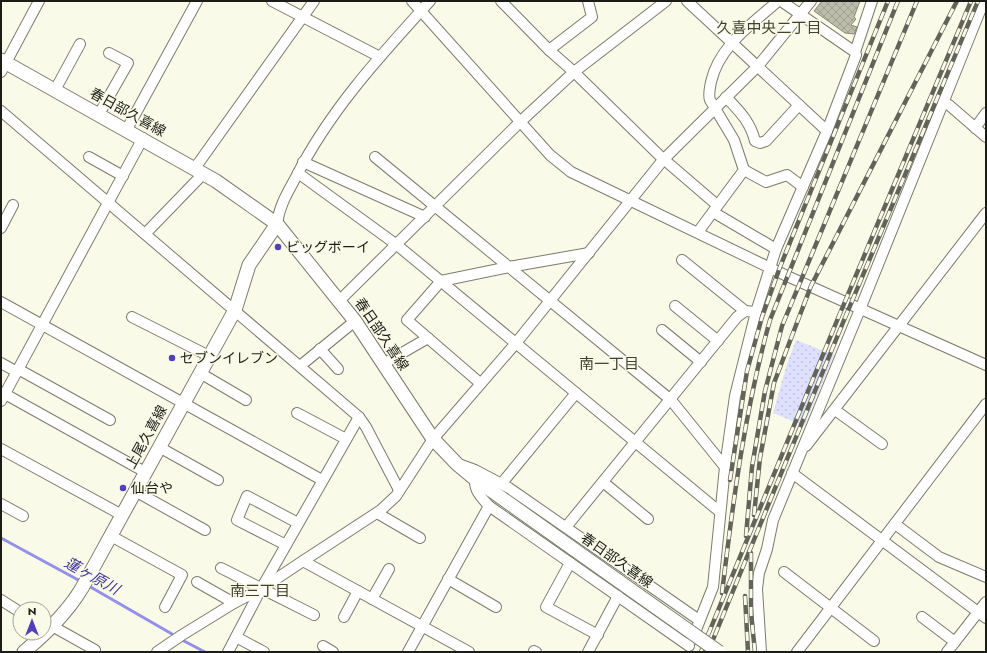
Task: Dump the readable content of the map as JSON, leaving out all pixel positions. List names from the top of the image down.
{
  "streets": {
    "main road": ["春日部久喜線", "上尾久喜線"]
  },
  "crossings": [
    ["春日部久喜線", "上尾久喜線"]
  ],
  "districts": ["久喜中央二丁目", "南一丁目", "南三丁目"],
  "water": ["蓮ヶ原川"],
  "places": ["ビッグボーイ", "セブンイレブン", "仙台や"],
  "north": "top"
}
